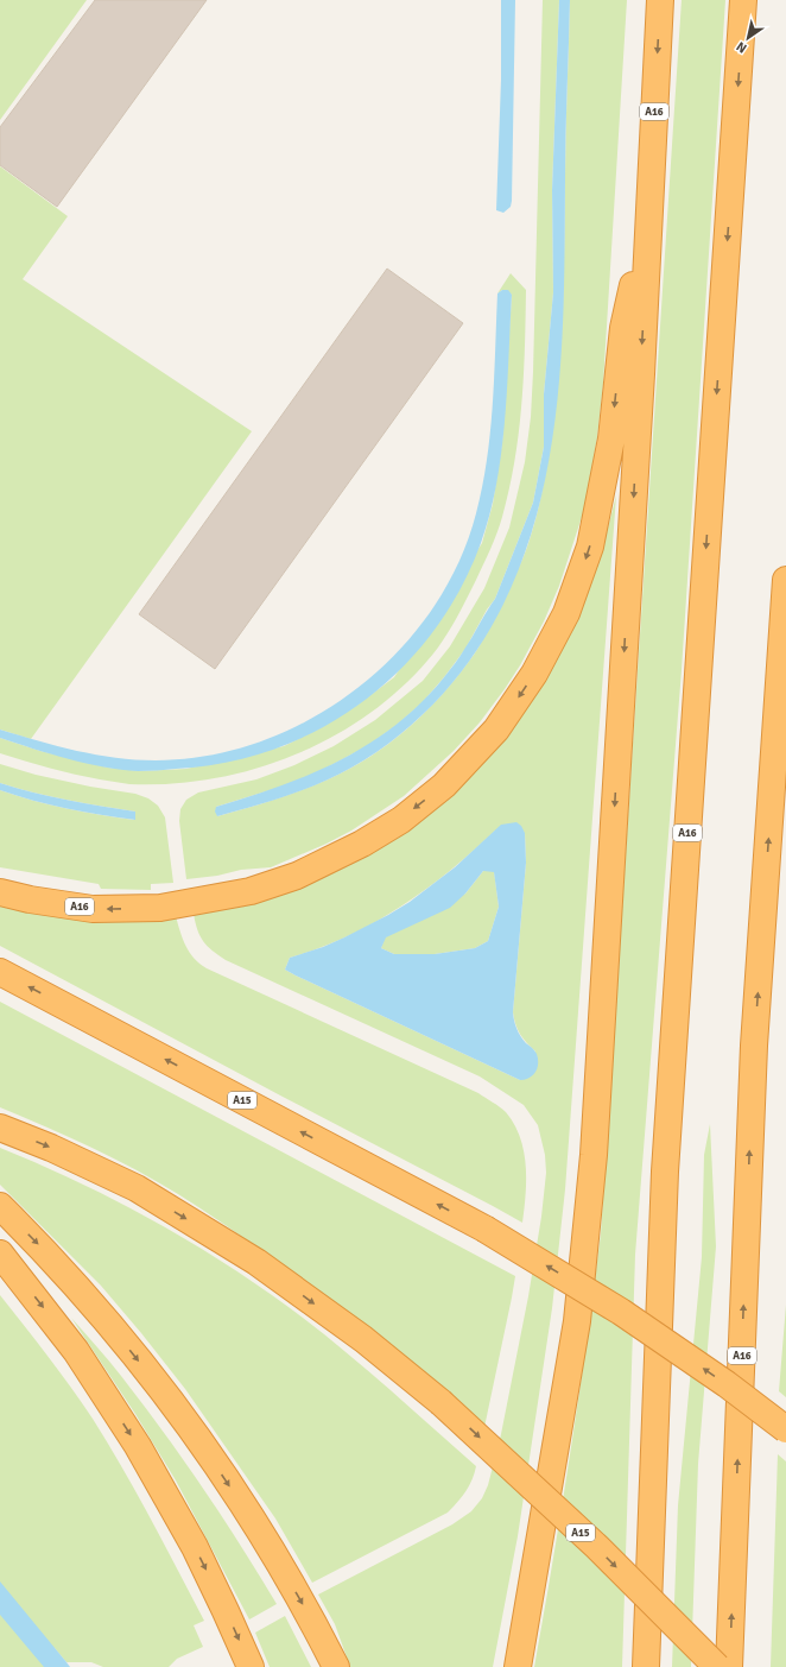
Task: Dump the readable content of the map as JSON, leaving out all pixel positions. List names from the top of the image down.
{
  "streets": {
    "highway": ["A16", "A15"]
  },
  "north": "bottom left"
}
